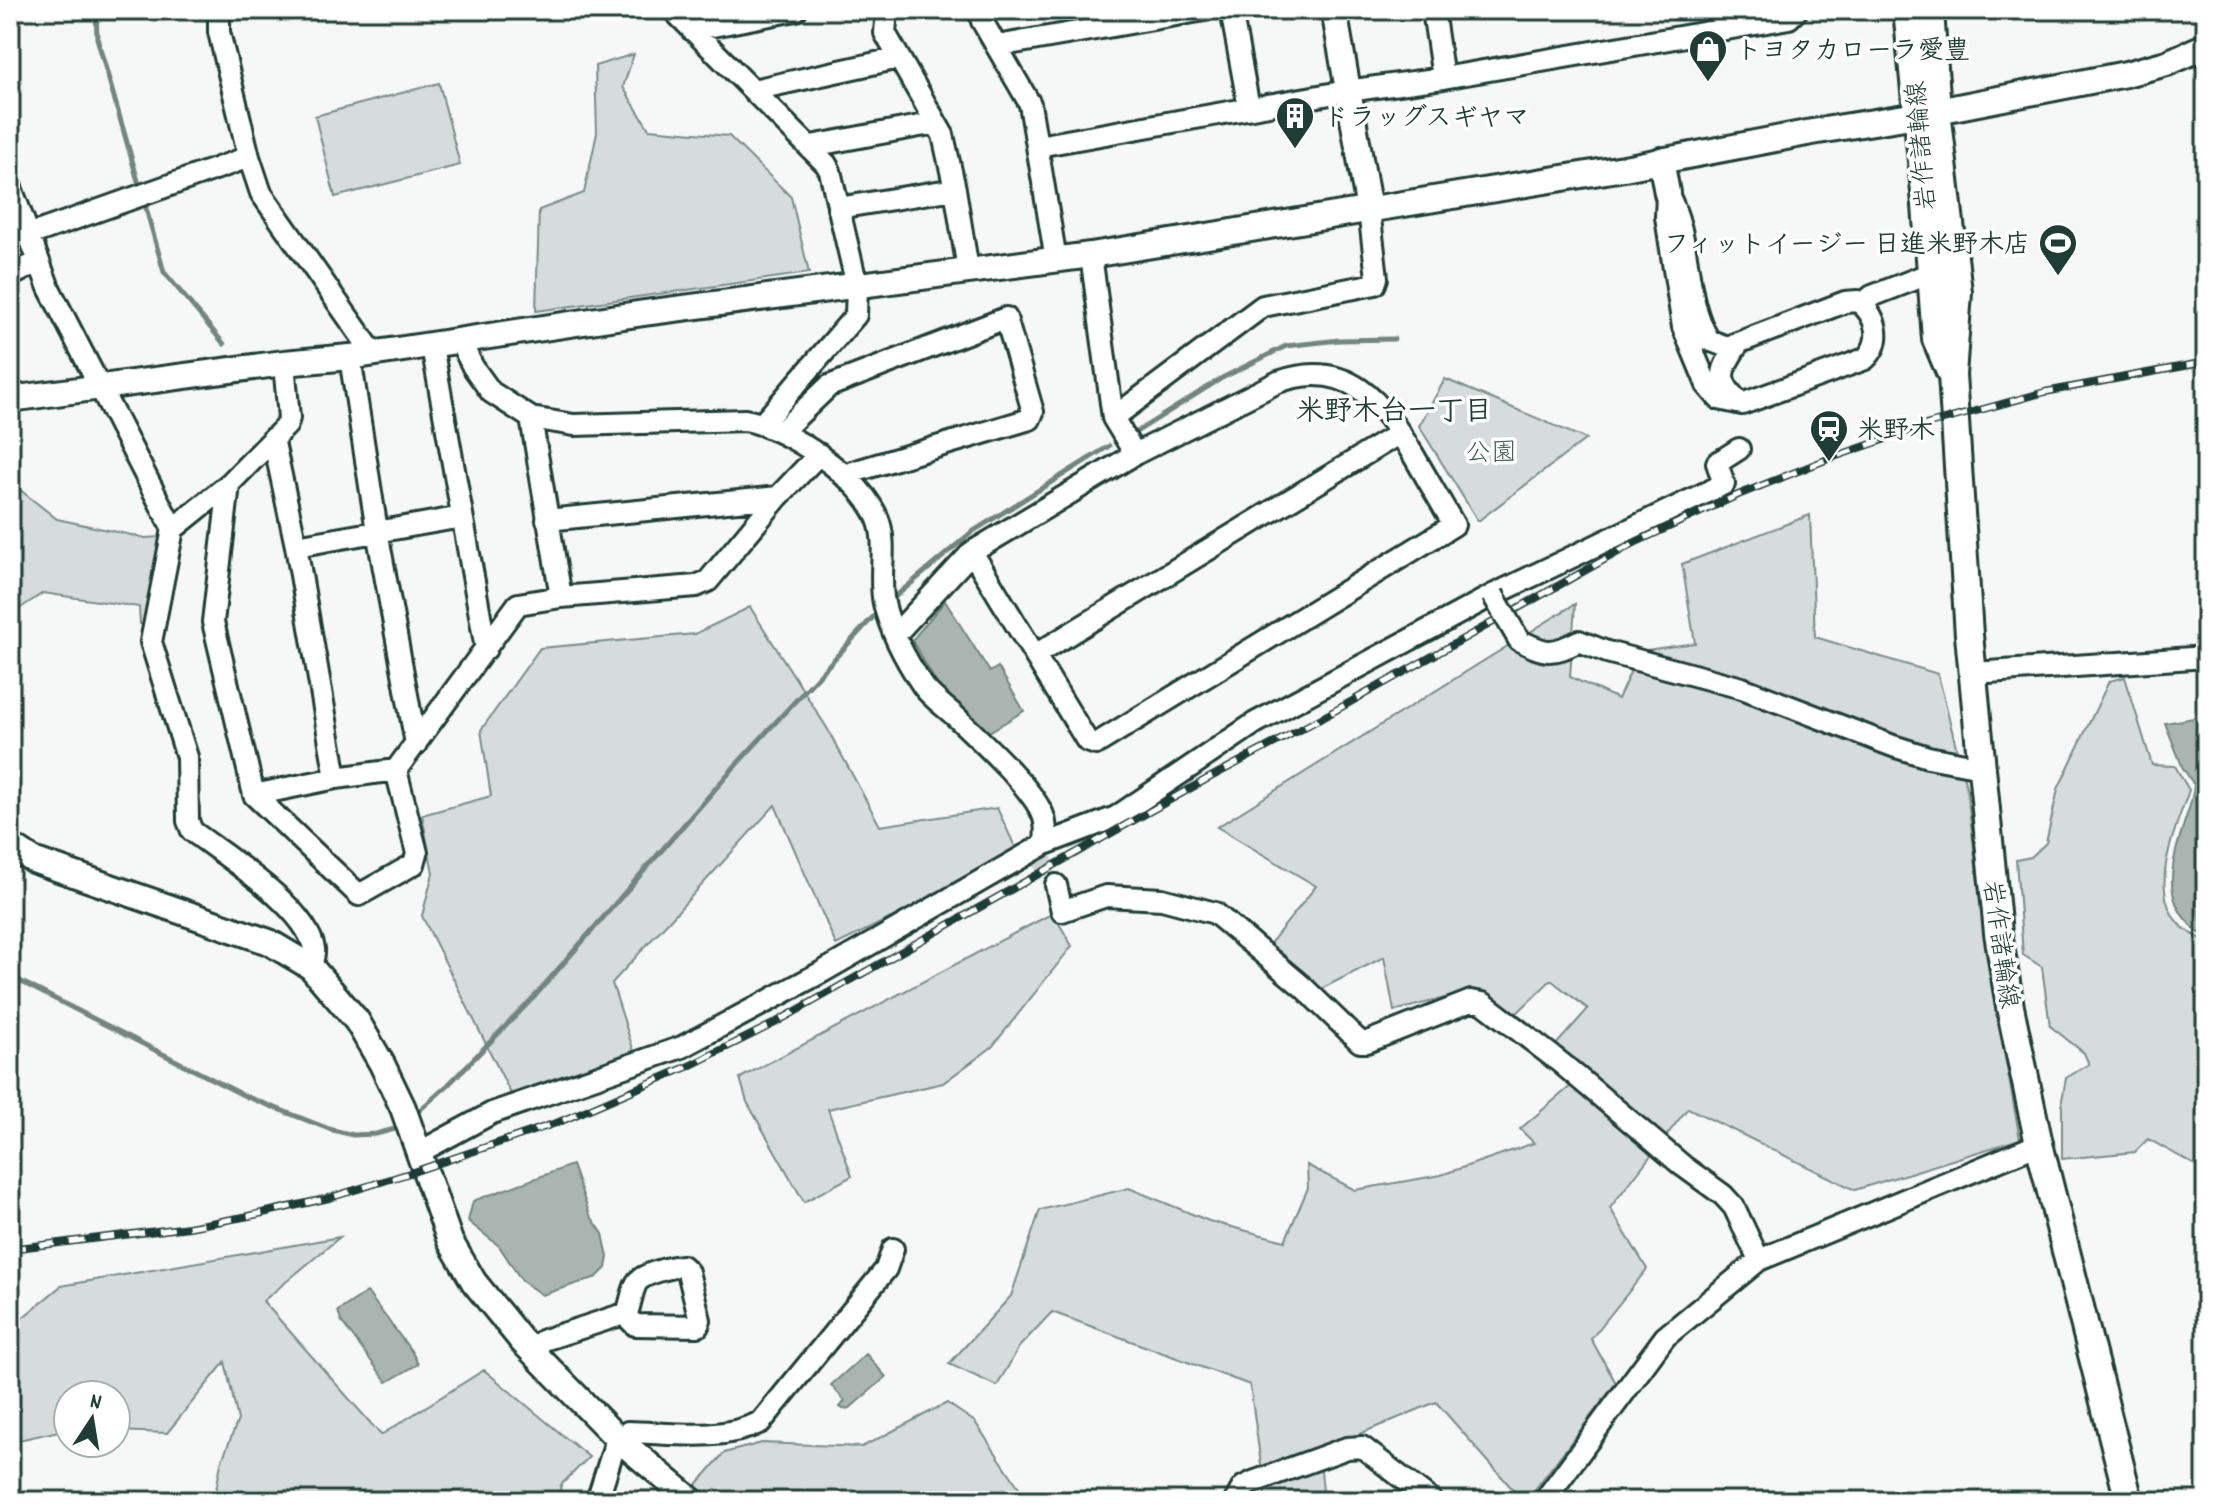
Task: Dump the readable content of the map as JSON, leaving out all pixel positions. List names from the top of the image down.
{
  "streets": {
    "main road": ["岩作諸輪線"]
  },
  "districts": ["米野木台一丁目"],
  "parks": ["公園"],
  "places": {
    "shop": ["トヨタカローラ愛豊"],
    "building": ["ドラッグスギヤマ"],
    "sports": ["フィットイージー 日進米野木店"],
    "station": ["米野木"]
  },
  "north": "top"
}
